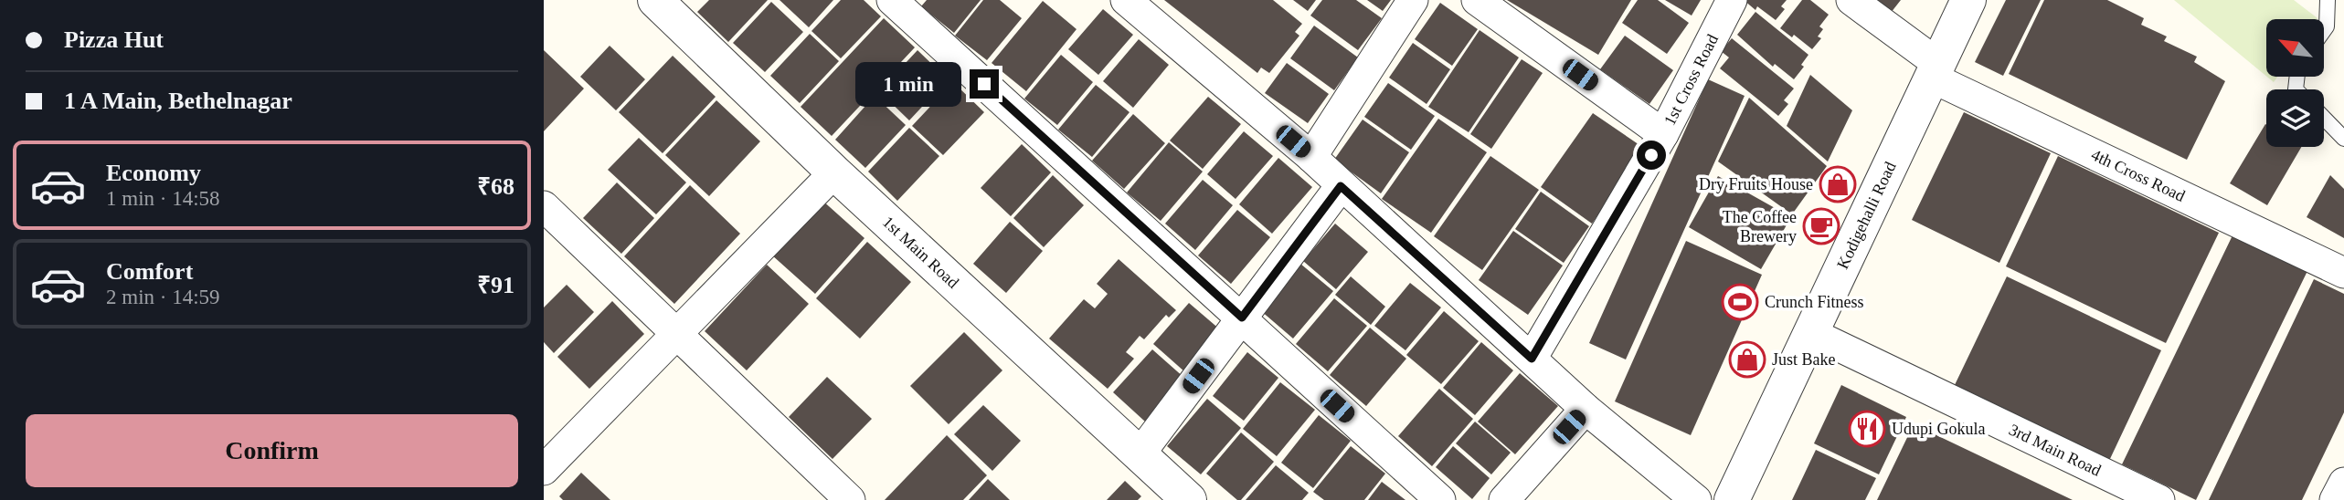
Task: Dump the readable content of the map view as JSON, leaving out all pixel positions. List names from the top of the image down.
{
  "streets": {
    "street": [
      "1st Cross Road",
      "4th Cross Road",
      "Kodigehalli Road",
      "1st Main Road",
      "3rd Main Road"
    ]
  },
  "crossings": [
    ["4th Cross Road", "Kodigehalli Road"],
    ["Kodigehalli Road", "3rd Main Road"]
  ],
  "places": {
    "shop": ["Dry Fruits House", "Just Bake"],
    "cafe": ["The Coffee Brewery"],
    "sports": ["Crunch Fitness"],
    "restaurant": ["Udupi Gokula"]
  },
  "north": "top left",
  "page": {
    "banner": ["Pizza Hut", "1 A Main, Bethelnagar"],
    "bubble": "1 min",
    "list": [
      {
        "name": "Economy",
        "note": "1 min · 14:58",
        "value": "₹68"
      },
      {
        "name": "Comfort",
        "note": "2 min · 14:59",
        "value": "₹91"
      }
    ],
    "buttons": "Confirm"
  }
}
